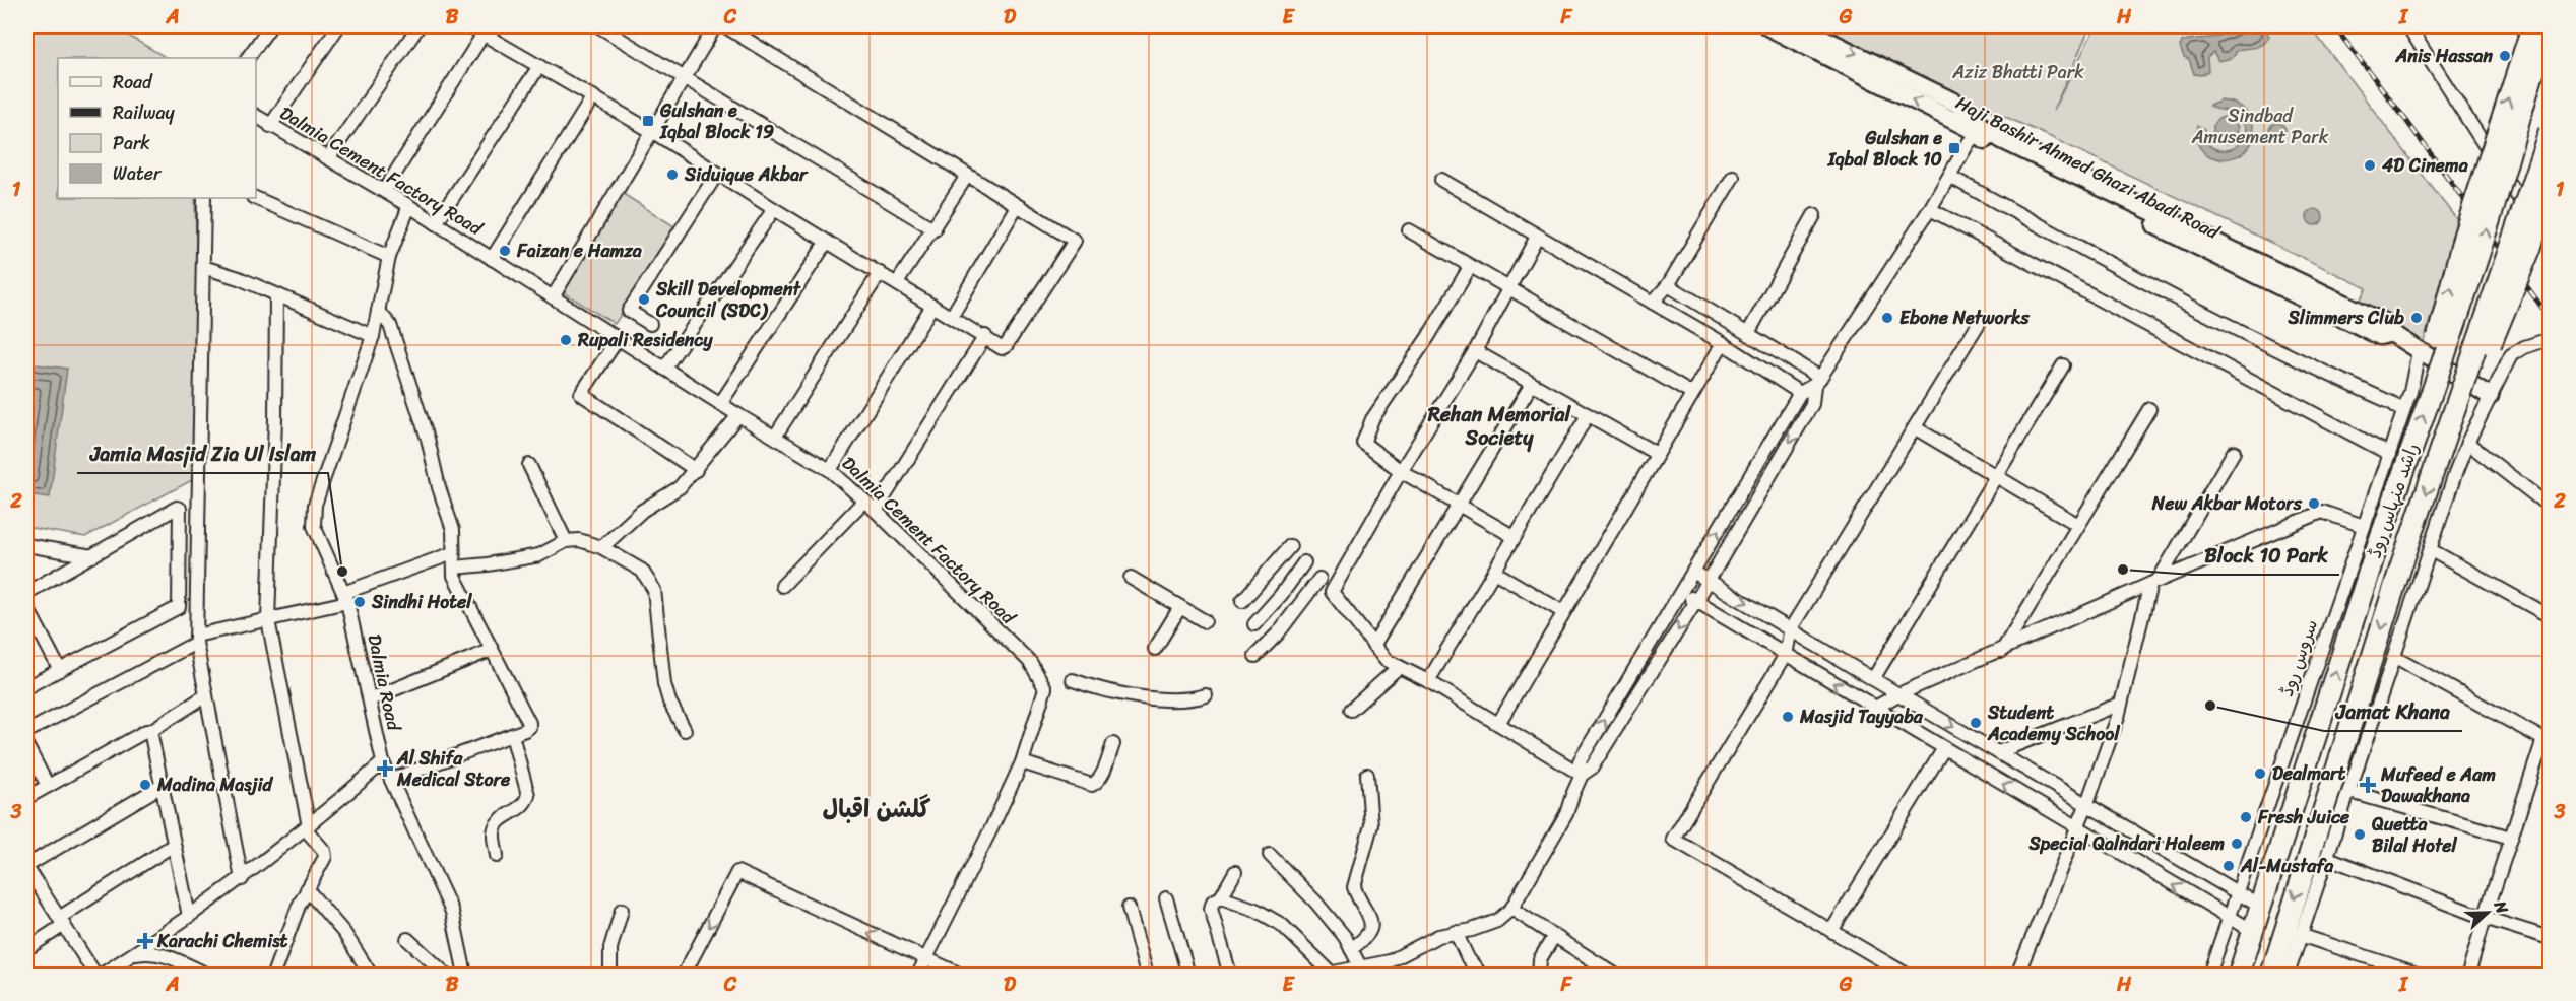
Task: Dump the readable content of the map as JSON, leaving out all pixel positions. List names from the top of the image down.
{
  "streets": {
    "main road": ["راشد منہاس روڈ"],
    "street": [
      "Haji Bashir Ahmed Ghazi Abadi Road",
      "Dalmia Cement Factory Road",
      "سروس روڈ",
      "Dalmia Road"
    ]
  },
  "crossings": [
    ["Haji Bashir Ahmed Ghazi Abadi Road", "سروس روڈ"],
    ["Dalmia Cement Factory Road", "Dalmia Road"]
  ],
  "districts": ["Rehan Memorial Society", "گلشن اقبال"],
  "parks": ["Aziz Bhatti Park", "Sindbad Amusement Park"],
  "places": {
    "other": [
      "Anis Hassan",
      "4D Cinema",
      "Siduique Akbar",
      "Faizan e Hamza",
      "Skill Development Council (SDC)",
      "Ebone Networks",
      "Slimmers Club",
      "Rupali Residency",
      "New Akbar Motors",
      "Block 10 Park",
      "Jamia Masjid Zia Ul Islam",
      "Sindhi Hotel",
      "Jamat Khana",
      "Masjid Tayyaba",
      "Student Academy School",
      "Dealmart",
      "Madina Masjid",
      "Fresh Juice",
      "Quetta Bilal Hotel",
      "Special Qalndari Haleem",
      "Al-Mustafa"
    ],
    "transit": ["Gulshan e Iqbal Block 19", "Gulshan e Iqbal Block 10"],
    "health": ["Al Shifa Medical Store", "Mufeed e Aam Dawakhana", "Karachi Chemist"]
  },
  "legend": [
    "Road",
    "Railway",
    "Park",
    "Water"
  ],
  "north": "right",
  "grid": {
    "columns": [
      "A",
      "B",
      "C",
      "D",
      "E",
      "F",
      "G",
      "H",
      "I"
    ],
    "rows": ["1", "2", "3"]
  }
}
